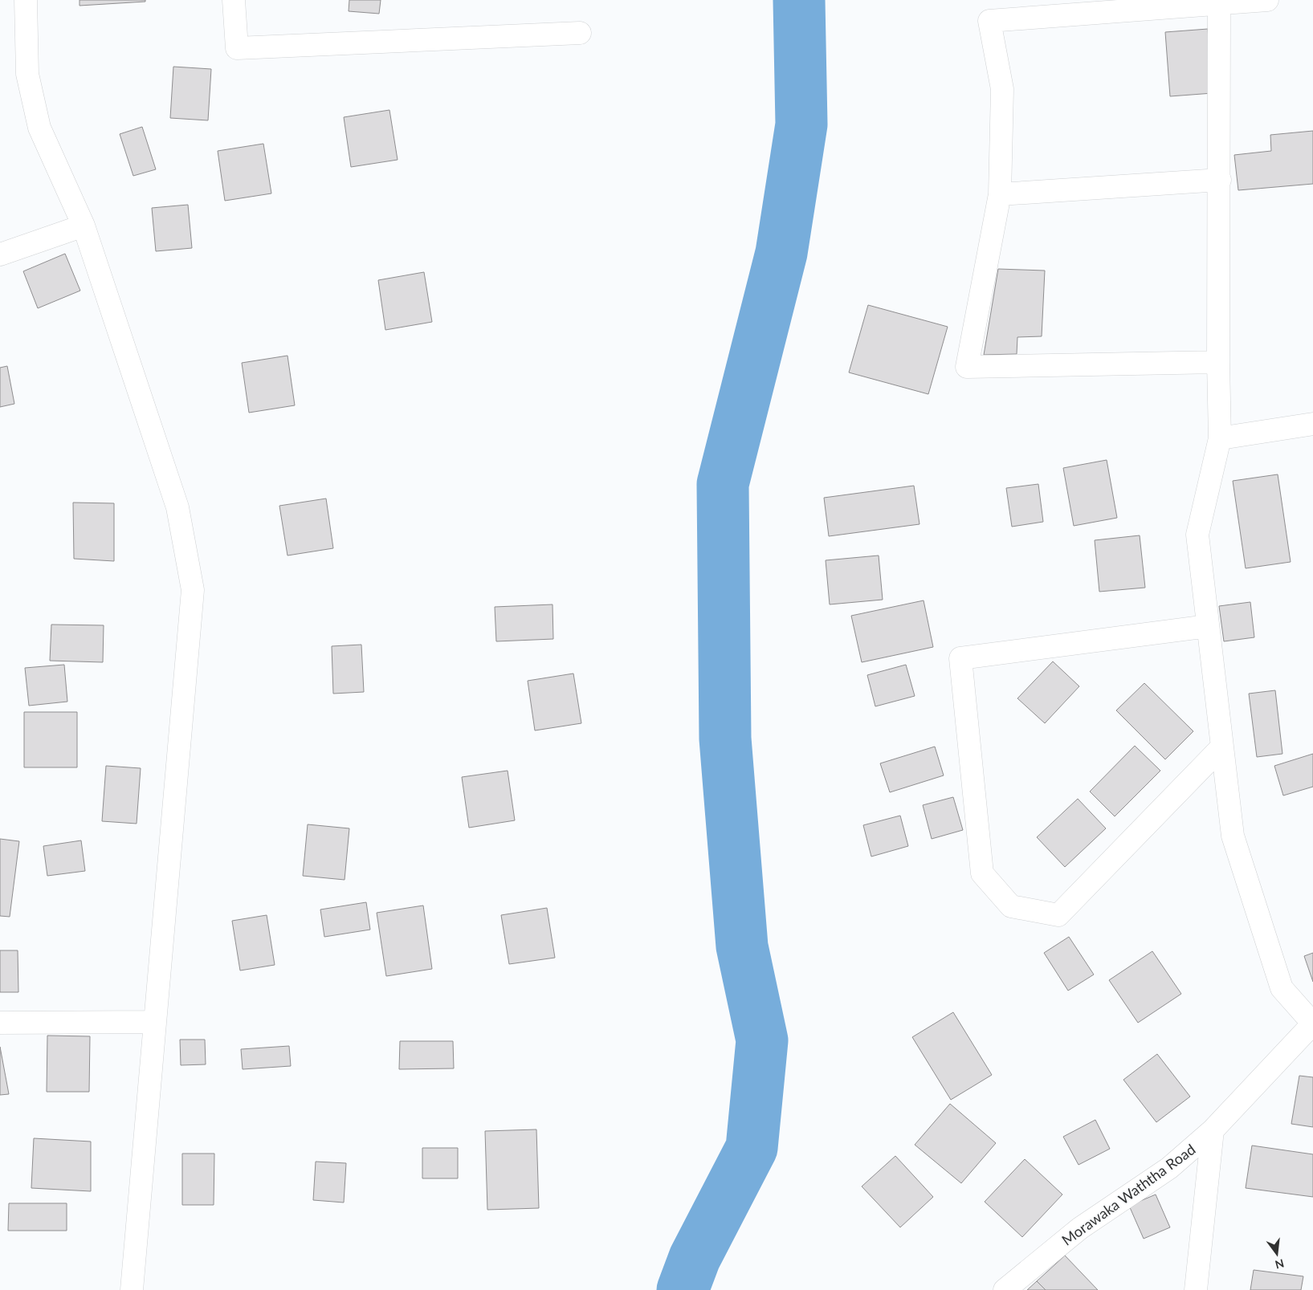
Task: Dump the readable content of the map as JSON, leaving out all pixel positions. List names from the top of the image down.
{
  "streets": {
    "street": ["Morawaka Waththa Road"]
  },
  "north": "bottom"
}
